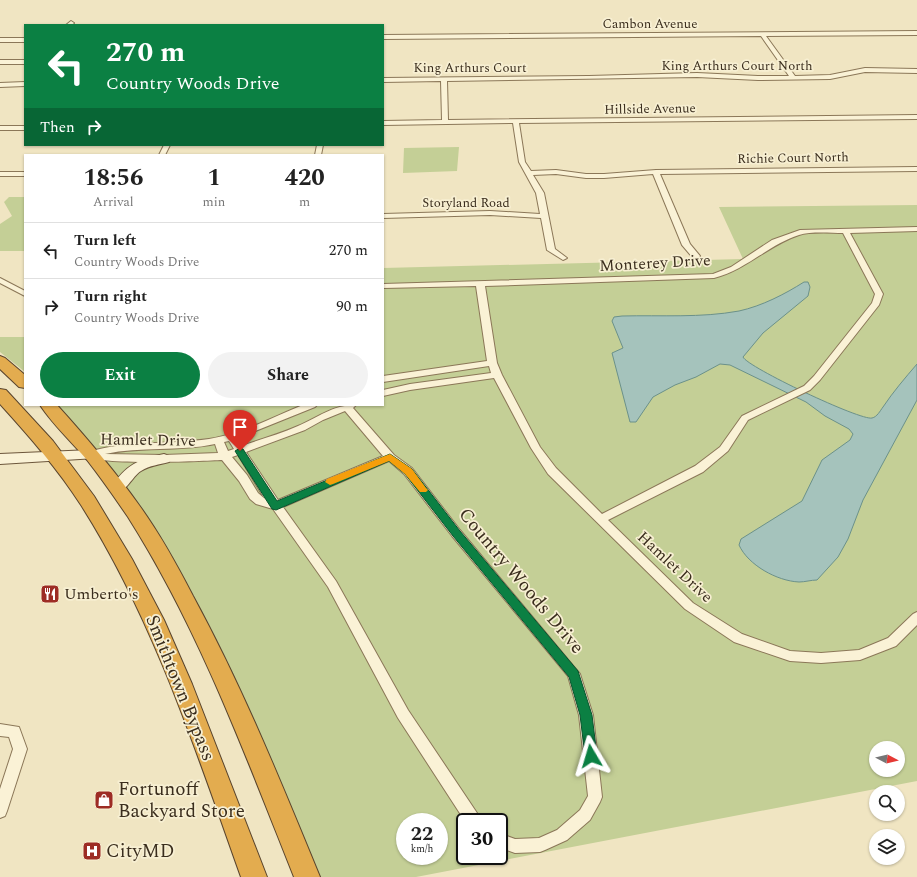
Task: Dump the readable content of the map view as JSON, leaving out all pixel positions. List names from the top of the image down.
{
  "streets": {
    "highway": ["Smithtown Bypass"],
    "street": [
      "Cambon Avenue",
      "King Arthurs Court North",
      "King Arthurs Court",
      "Hillside Avenue",
      "Richie Court North",
      "Storyland Road",
      "Monterey Drive",
      "Hamlet Drive",
      "Country Woods Drive"
    ]
  },
  "crossings": [
    ["King Arthurs Court North", "King Arthurs Court"],
    ["Monterey Drive", "Hamlet Drive"],
    ["Hamlet Drive", "Country Woods Drive"]
  ],
  "places": {
    "restaurant": ["Umberto's"],
    "shop": ["Fortunoff Backyard Store"],
    "hospital": ["CityMD"]
  },
  "north": "right",
  "page": {
    "turn": ["270 m", "Country Woods Drive"],
    "then": "Then",
    "eta": [
      "18:56",
      "Arrival",
      "1",
      "min",
      "420",
      "m"
    ],
    "list": [
      {
        "name": "Turn left",
        "note": "Country Woods Drive",
        "value": "270 m"
      },
      {
        "name": "Turn right",
        "note": "Country Woods Drive",
        "value": "90 m"
      }
    ],
    "buttons": ["Exit", "Share"],
    "speed": "22 km/h",
    "limit": "30"
  }
}
